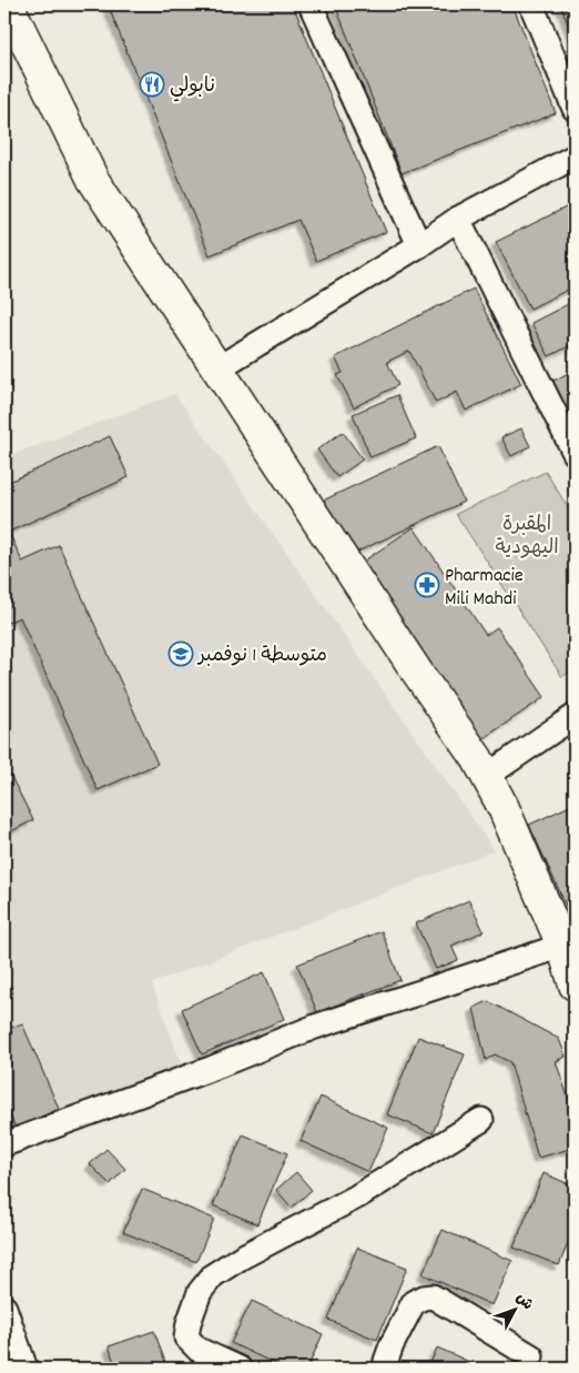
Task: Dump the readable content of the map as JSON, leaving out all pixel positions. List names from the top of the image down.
{
  "parks": ["المقبرة اليهودية"],
  "places": {
    "restaurant": ["نابولي"],
    "pharmacy": ["Pharmacie Mili Mahdi"],
    "school or university": ["متوسطة 1 نوفمبر"]
  },
  "north": "top right"
}
